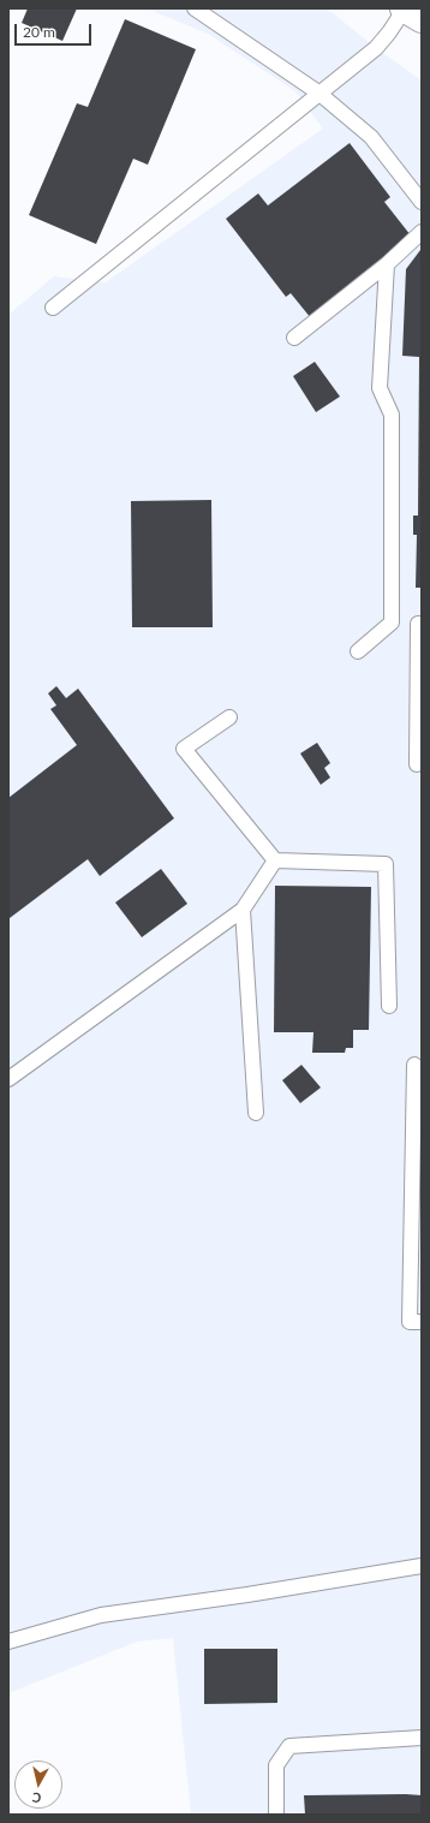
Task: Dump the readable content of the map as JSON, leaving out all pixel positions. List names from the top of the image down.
{
  "scale_bar": "20 m",
  "north": "bottom"
}
